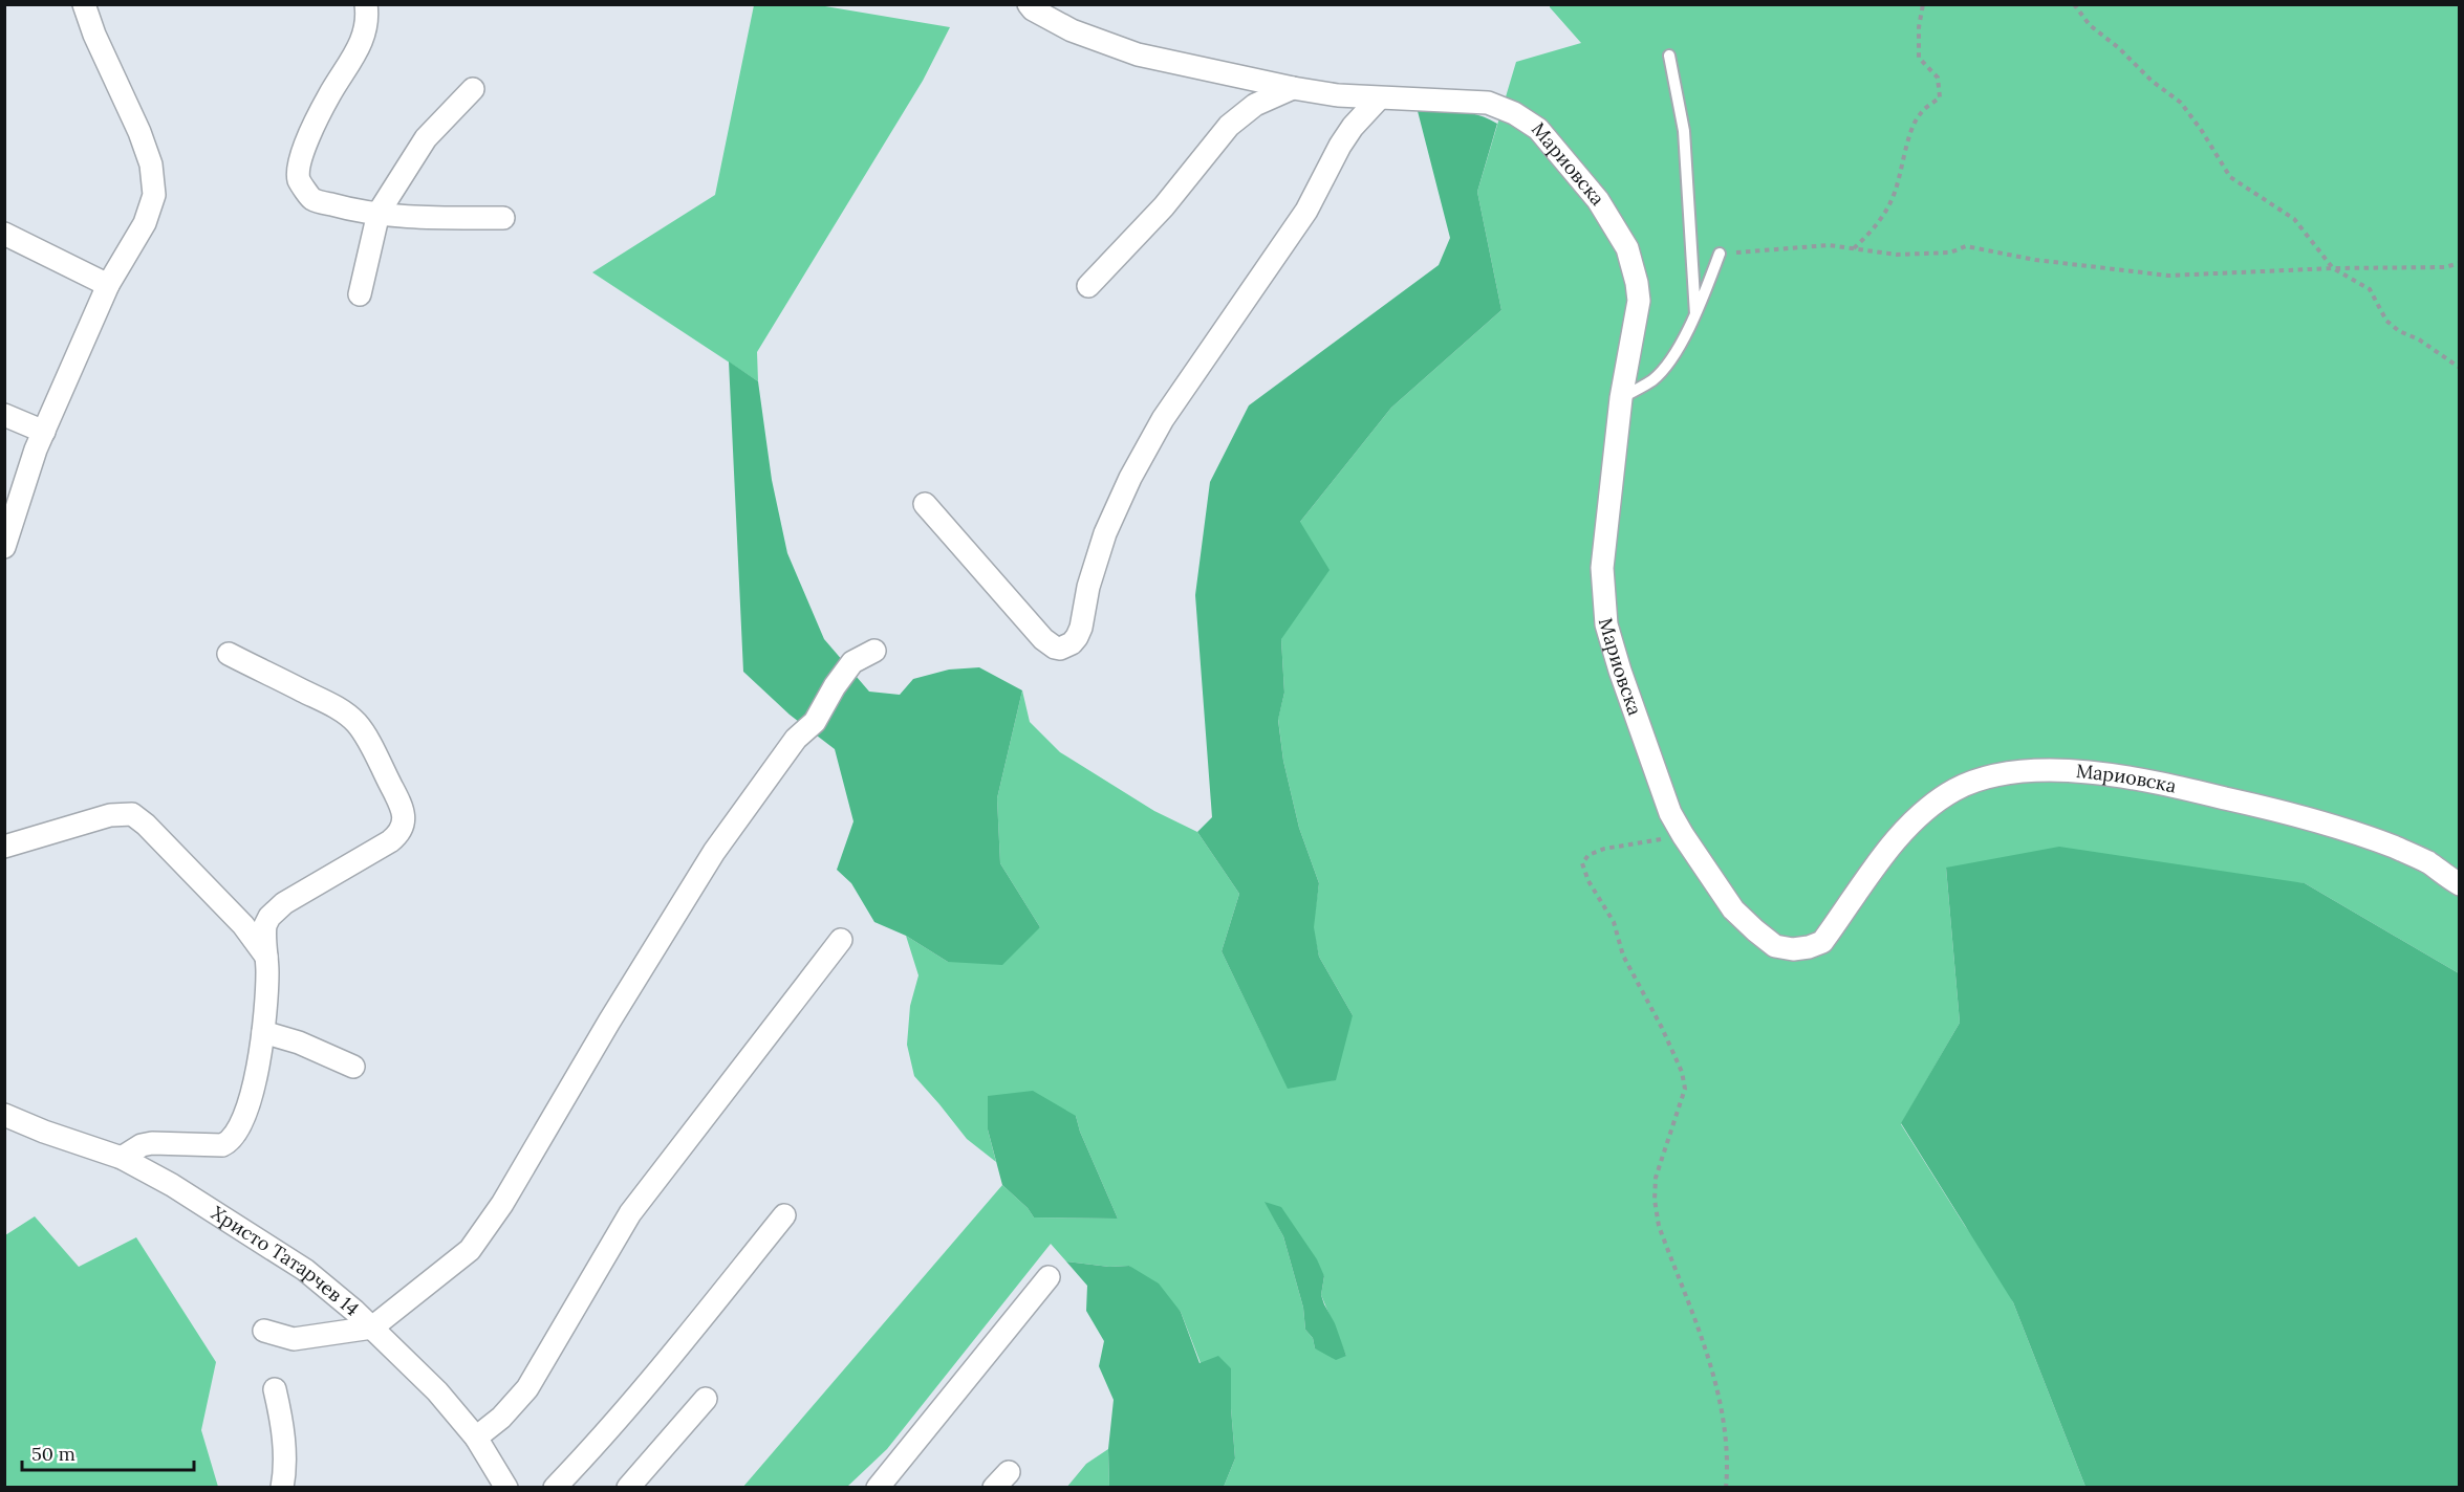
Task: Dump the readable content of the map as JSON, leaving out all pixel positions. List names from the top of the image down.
{
  "streets": {
    "street": ["Мариовска", "Христо Татарчев 14"]
  },
  "scale_bar": "50 m"
}
